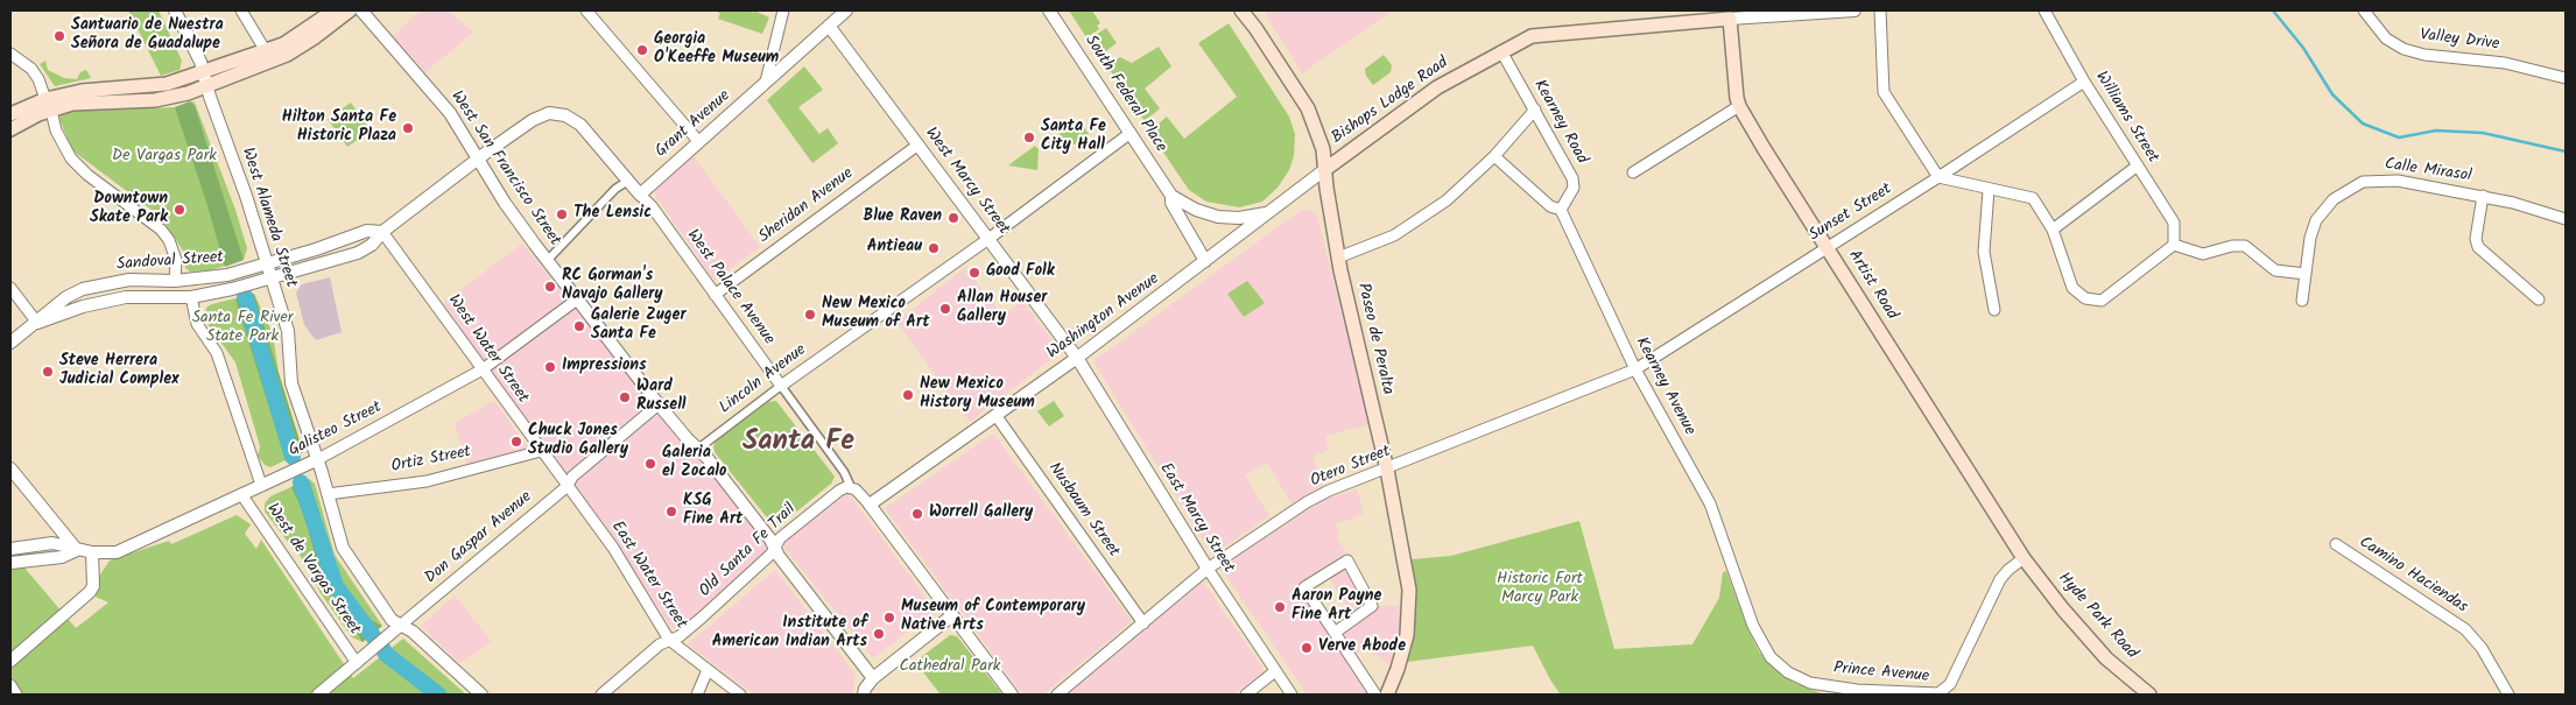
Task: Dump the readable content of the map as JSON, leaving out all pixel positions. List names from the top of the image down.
{
  "streets": {
    "main road": [
      "Bishops Lodge Road",
      "Artist Road",
      "Paseo de Peralta",
      "Hyde Park Road"
    ],
    "street": [
      "Valley Drive",
      "South Federal Place",
      "Williams Street",
      "Kearney Road",
      "Grant Avenue",
      "West San Francisco Street",
      "Calle Mirasol",
      "West Marcy Street",
      "Sheridan Avenue",
      "Sunset Street",
      "West Alameda Street",
      "Sandoval Street",
      "West Palace Avenue",
      "Washington Avenue",
      "West Water Street",
      "Lincoln Avenue",
      "Kearney Avenue",
      "Galisteo Street",
      "Ortiz Street",
      "Otero Street",
      "Nusbaum Street",
      "East Marcy Street",
      "Don Gaspar Avenue",
      "Old Santa Fe Trail",
      "West de Vargas Street",
      "East Water Street",
      "Camino Haciendas",
      "Prince Avenue"
    ]
  },
  "crossings": [
    ["South Federal Place", "Washington Avenue"],
    ["South Federal Place", "Lincoln Avenue"],
    ["Bishops Lodge Road", "Kearney Road"],
    ["Bishops Lodge Road", "Artist Road"],
    ["Bishops Lodge Road", "Washington Avenue"],
    ["Bishops Lodge Road", "Paseo de Peralta"],
    ["Williams Street", "Sunset Street"],
    ["Kearney Road", "Kearney Avenue"],
    ["Grant Avenue", "West Marcy Street"],
    ["Grant Avenue", "Sandoval Street"],
    ["Grant Avenue", "West Palace Avenue"],
    ["West San Francisco Street", "Sandoval Street"],
    ["West San Francisco Street", "Lincoln Avenue"],
    ["West San Francisco Street", "Galisteo Street"],
    ["West San Francisco Street", "Don Gaspar Avenue"],
    ["West San Francisco Street", "Old Santa Fe Trail"],
    ["West Marcy Street", "Sheridan Avenue"],
    ["West Marcy Street", "Washington Avenue"],
    ["West Marcy Street", "Lincoln Avenue"],
    ["West Marcy Street", "East Marcy Street"],
    ["Sheridan Avenue", "West Palace Avenue"],
    ["Sunset Street", "Artist Road"],
    ["Sunset Street", "Kearney Avenue"],
    ["Sunset Street", "Otero Street"],
    ["West Alameda Street", "Sandoval Street"],
    ["West Alameda Street", "Galisteo Street"],
    ["West Alameda Street", "Ortiz Street"],
    ["West Alameda Street", "Don Gaspar Avenue"],
    ["Sandoval Street", "West Palace Avenue"],
    ["Sandoval Street", "West Water Street"],
    ["Sandoval Street", "West de Vargas Street"],
    ["Artist Road", "Hyde Park Road"],
    ["Artist Road", "Prince Avenue"],
    ["West Palace Avenue", "Lincoln Avenue"],
    ["West Palace Avenue", "Old Santa Fe Trail"],
    ["Washington Avenue", "Paseo de Peralta"],
    ["Washington Avenue", "Nusbaum Street"],
    ["Washington Avenue", "East Marcy Street"],
    ["Paseo de Peralta", "Otero Street"],
    ["West Water Street", "Galisteo Street"],
    ["West Water Street", "Ortiz Street"],
    ["West Water Street", "Don Gaspar Avenue"],
    ["West Water Street", "East Water Street"],
    ["Kearney Avenue", "Otero Street"],
    ["Kearney Avenue", "Prince Avenue"],
    ["Galisteo Street", "West de Vargas Street"],
    ["Otero Street", "Nusbaum Street"],
    ["Otero Street", "East Marcy Street"],
    ["Don Gaspar Avenue", "West de Vargas Street"],
    ["Don Gaspar Avenue", "East Water Street"],
    ["Old Santa Fe Trail", "East Water Street"],
    ["Hyde Park Road", "Prince Avenue"]
  ],
  "districts": ["Santa Fe"],
  "parks": [
    "De Vargas Park",
    "Santa Fe River State Park",
    "Historic Fort Marcy Park",
    "Cathedral Park"
  ],
  "places": [
    "Santuario de Nuestra Señora de Guadalupe",
    "Georgia O'Keeffe Museum",
    "Hilton Santa Fe Historic Plaza",
    "Santa Fe City Hall",
    "Downtown Skate Park",
    "The Lensic",
    "Blue Raven",
    "Antieau",
    "Good Folk",
    "RC Gorman's Navajo Gallery",
    "Allan Houser Gallery",
    "New Mexico Museum of Art",
    "Galerie Zuger Santa Fe",
    "Impressions",
    "Steve Herrera Judicial Complex",
    "New Mexico History Museum",
    "Ward Russell",
    "Chuck Jones Studio Gallery",
    "Galeria el Zocalo",
    "KSG Fine Art",
    "Worrell Gallery",
    "Aaron Payne Fine Art",
    "Museum of Contemporary Native Arts",
    "Institute of American Indian Arts",
    "Verve Abode"
  ]
}
